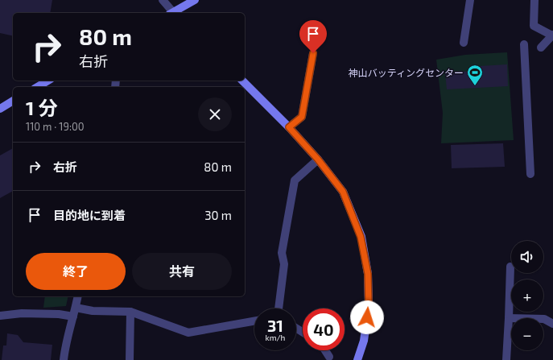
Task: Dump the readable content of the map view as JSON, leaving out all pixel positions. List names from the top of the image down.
{
  "places": {
    "sports": ["神山バッティングセンター"]
  },
  "page": {
    "turn": ["80 m", "右折"],
    "heading": ["1 分", "110 m · 19:00"],
    "list": [
      {
        "name": "右折",
        "value": "80 m"
      },
      {
        "name": "目的地に到着",
        "value": "30 m"
      }
    ],
    "map_buttons": ["+", "−"],
    "buttons": ["終了", "共有"],
    "speed": "31 km/h",
    "limit": "40"
  }
}
